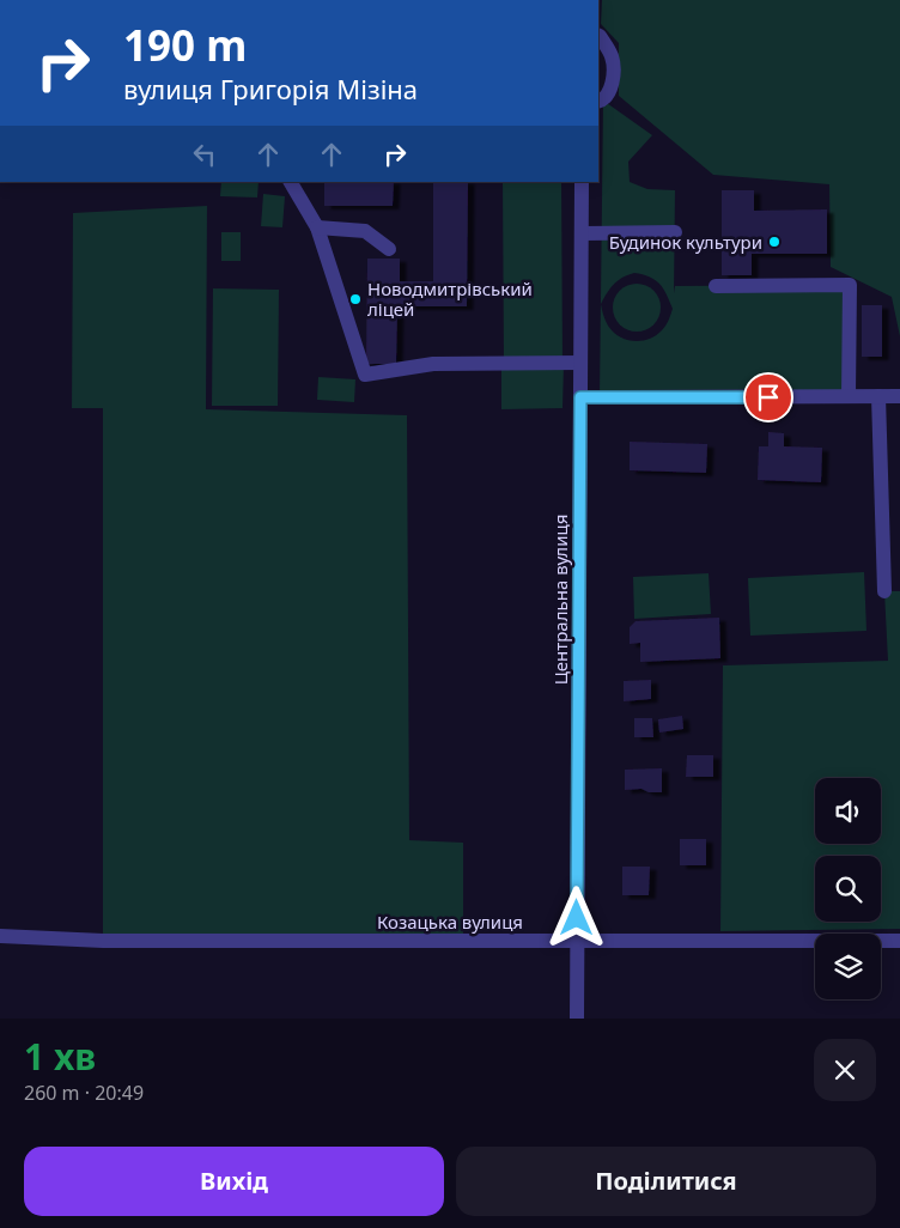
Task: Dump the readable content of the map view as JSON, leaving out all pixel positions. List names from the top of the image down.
{
  "streets": {
    "street": ["Центральна вулиця", "Козацька вулиця"]
  },
  "crossings": [
    ["Центральна вулиця", "Козацька вулиця"]
  ],
  "places": ["Будинок культури", "Новодмитрівський ліцей"],
  "page": {
    "turn": ["190 m", "вулиця Григорія Мізіна"],
    "heading": ["1 хв", "260 m · 20:49"],
    "buttons": ["Вихід", "Поділитися"]
  }
}
